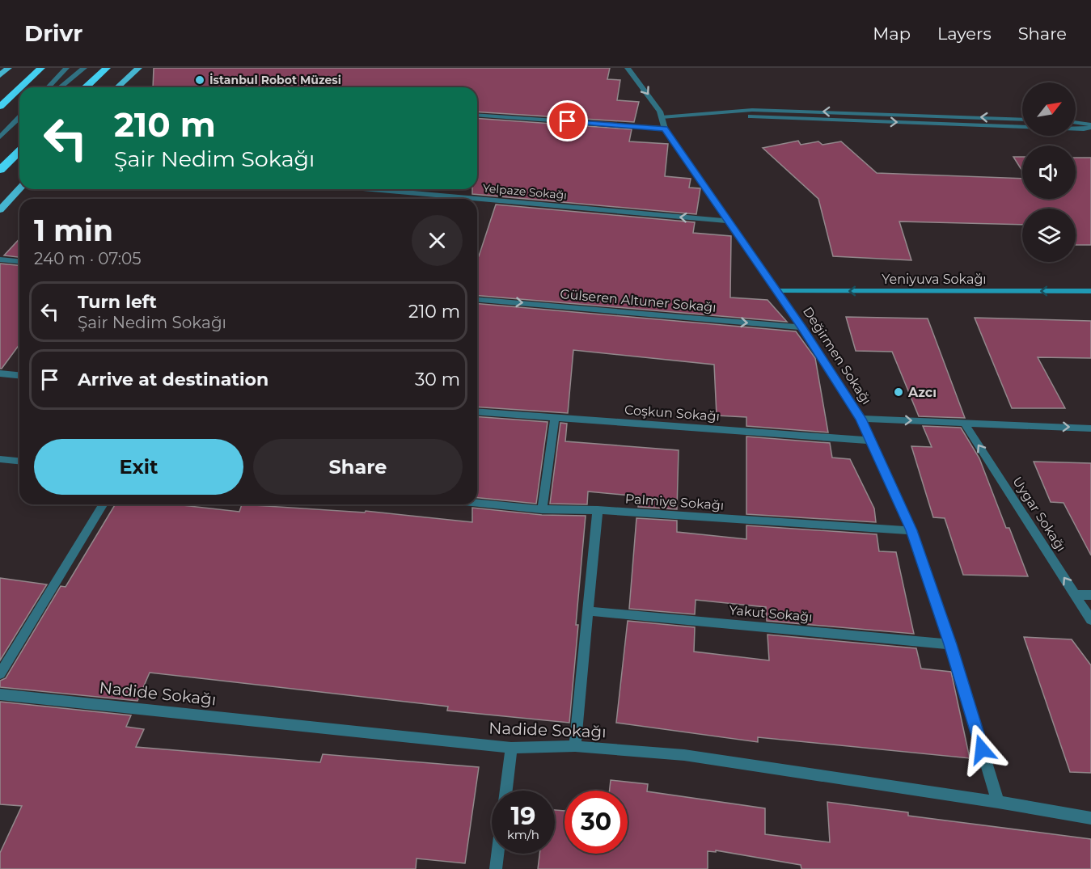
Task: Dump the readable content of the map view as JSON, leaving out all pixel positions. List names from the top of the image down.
{
  "streets": {
    "street": [
      "Yelpaze Sokağı",
      "Yeniyuva Sokağı",
      "Gülseren Altuner Sokağı",
      "Değirmen Sokağı",
      "Coşkun Sokağı",
      "Palmiye Sokağı",
      "Uygar Sokağı",
      "Yakut Sokağı",
      "Nadide Sokağı"
    ]
  },
  "crossings": [
    ["Yelpaze Sokağı", "Değirmen Sokağı"],
    ["Yeniyuva Sokağı", "Değirmen Sokağı"],
    ["Gülseren Altuner Sokağı", "Değirmen Sokağı"],
    ["Değirmen Sokağı", "Coşkun Sokağı"],
    ["Değirmen Sokağı", "Palmiye Sokağı"],
    ["Değirmen Sokağı", "Yakut Sokağı"],
    ["Değirmen Sokağı", "Nadide Sokağı"]
  ],
  "one_way": ["Yeniyuva Sokağı", "Gülseren Altuner Sokağı", "Uygar Sokağı"],
  "places": ["İstanbul Robot Müzesi", "Azcı"],
  "north": "top right",
  "page": {
    "header": "Drivr",
    "nav": ["Map", "Layers", "Share"],
    "turn": ["210 m", "Şair Nedim Sokağı"],
    "heading": ["1 min", "240 m · 07:05"],
    "list": [
      {
        "name": "Turn left",
        "note": "Şair Nedim Sokağı",
        "value": "210 m"
      },
      {
        "name": "Arrive at destination",
        "value": "30 m"
      }
    ],
    "buttons": ["Exit", "Share"],
    "speed": "19 km/h",
    "limit": "30"
  }
}
